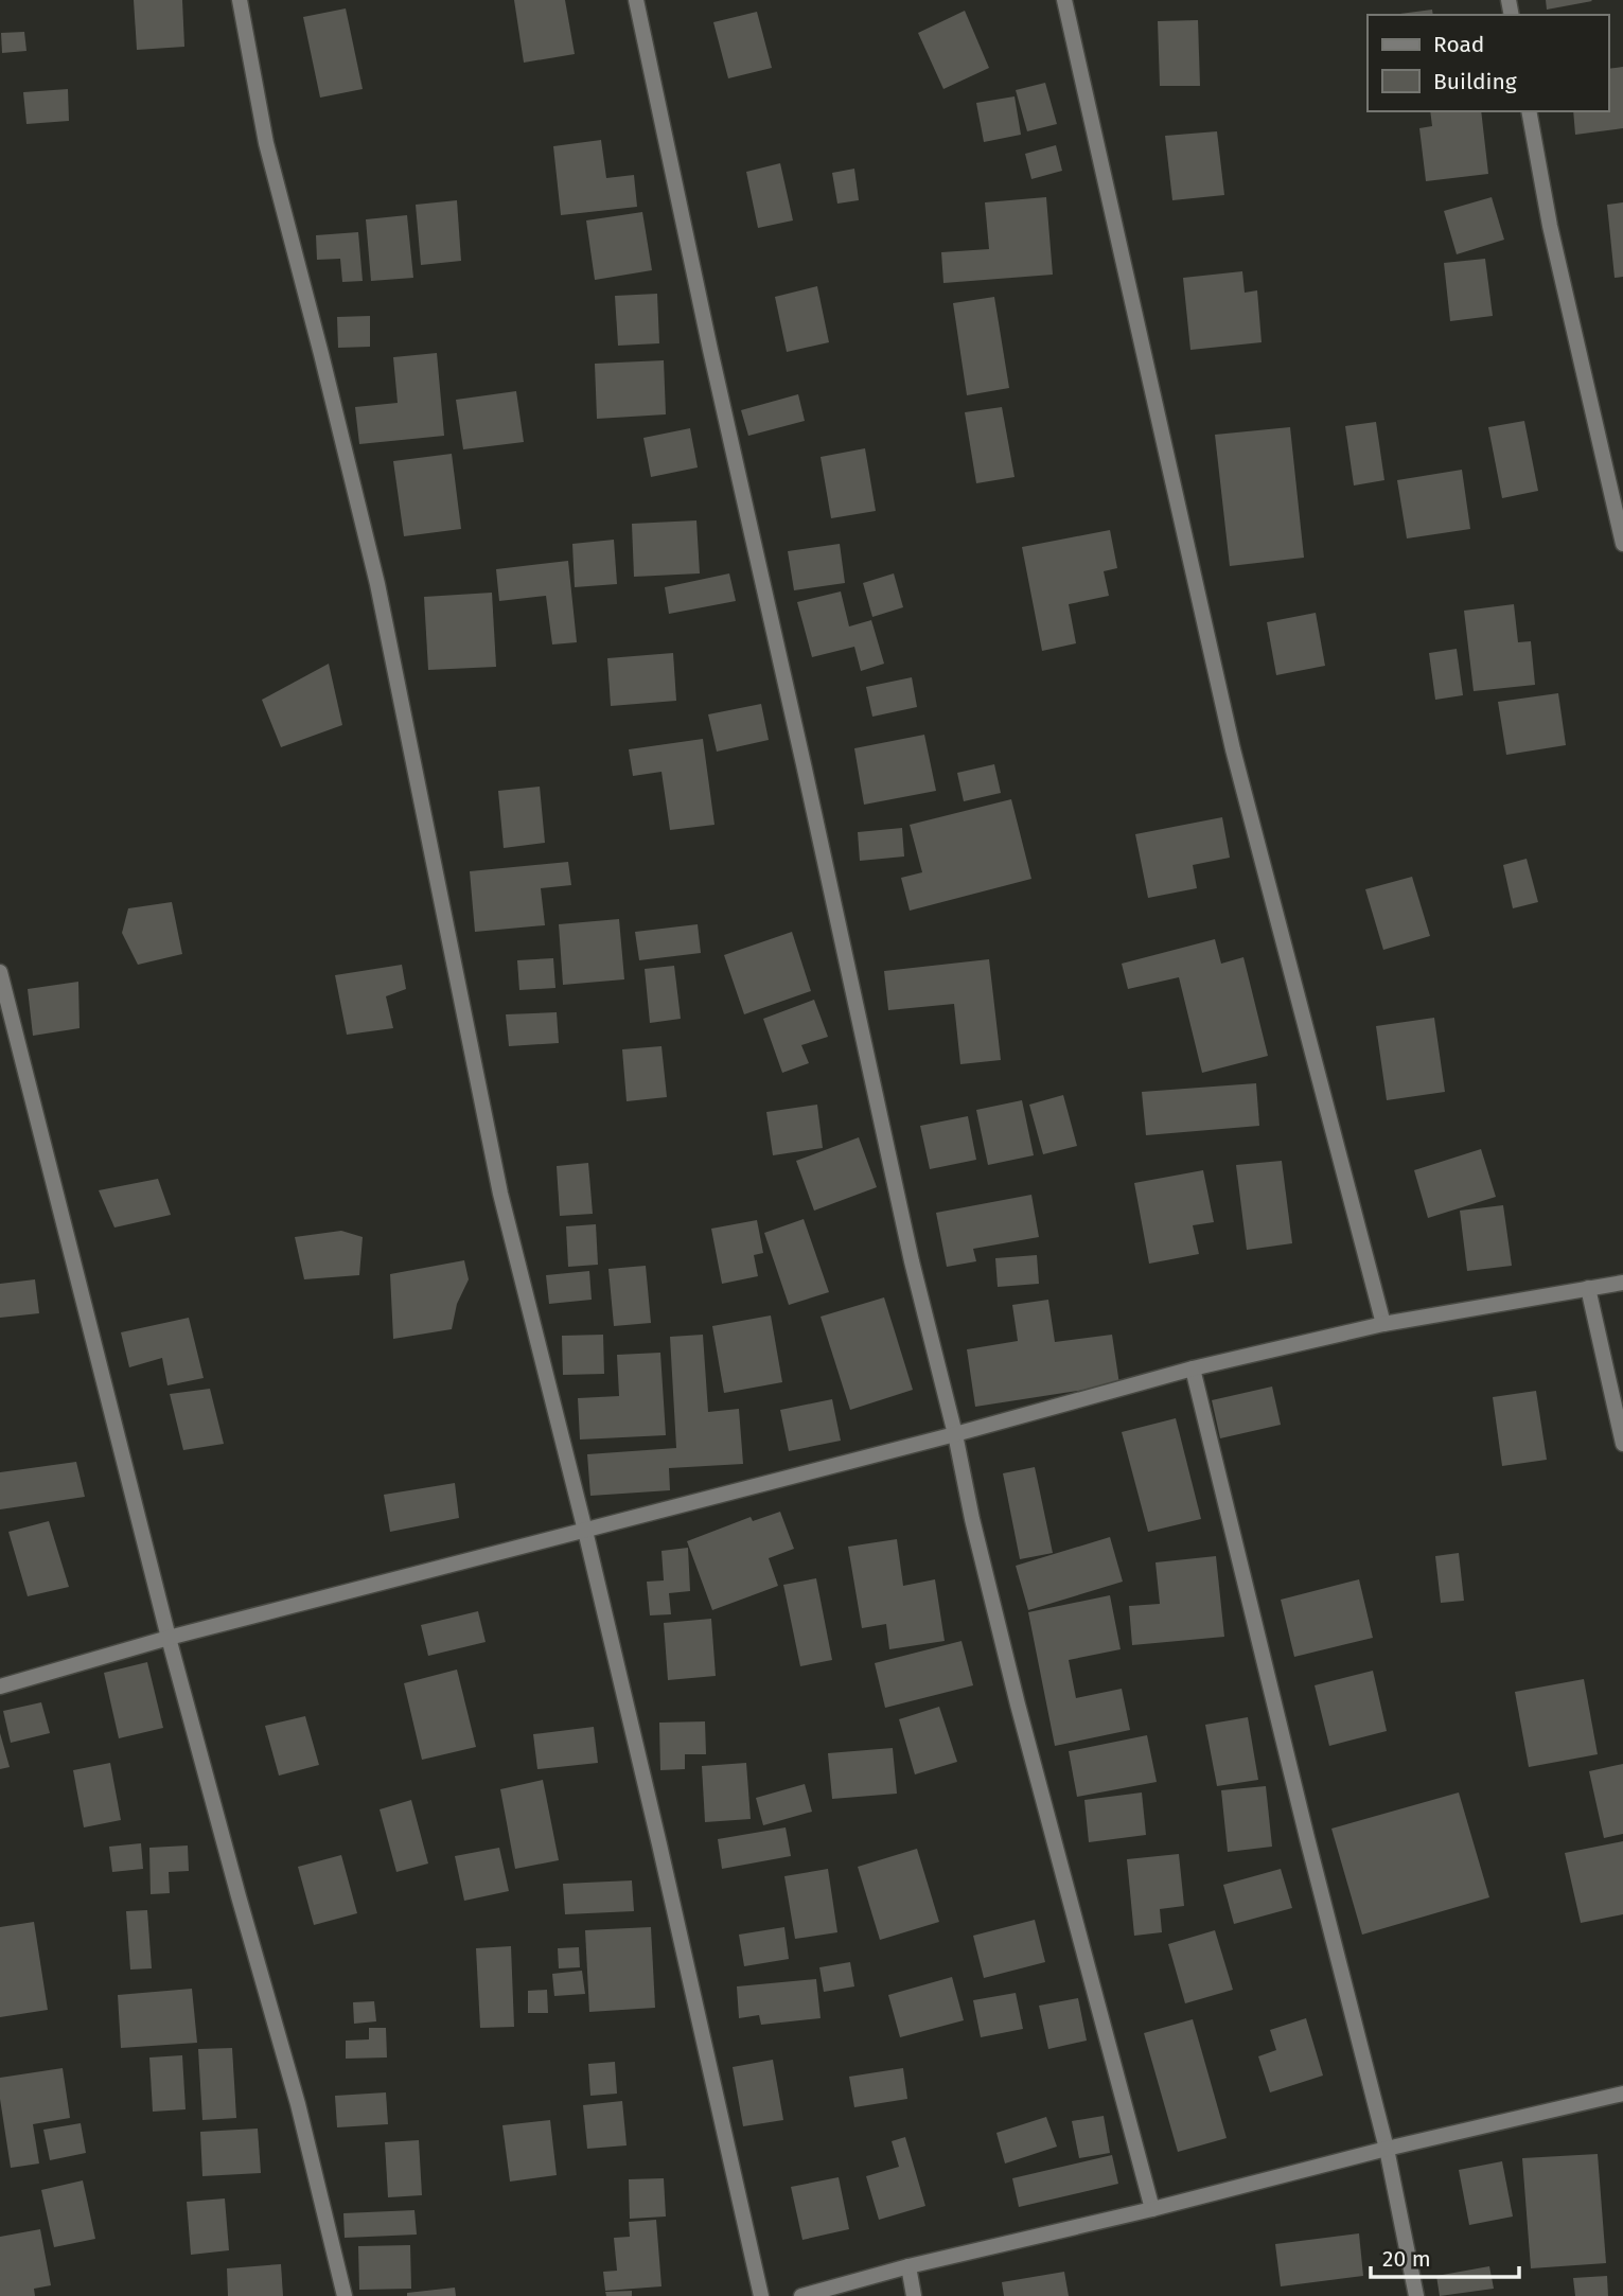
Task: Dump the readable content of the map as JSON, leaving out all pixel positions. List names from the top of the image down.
{
  "legend": ["Road", "Building"],
  "scale_bar": "20 m"
}
